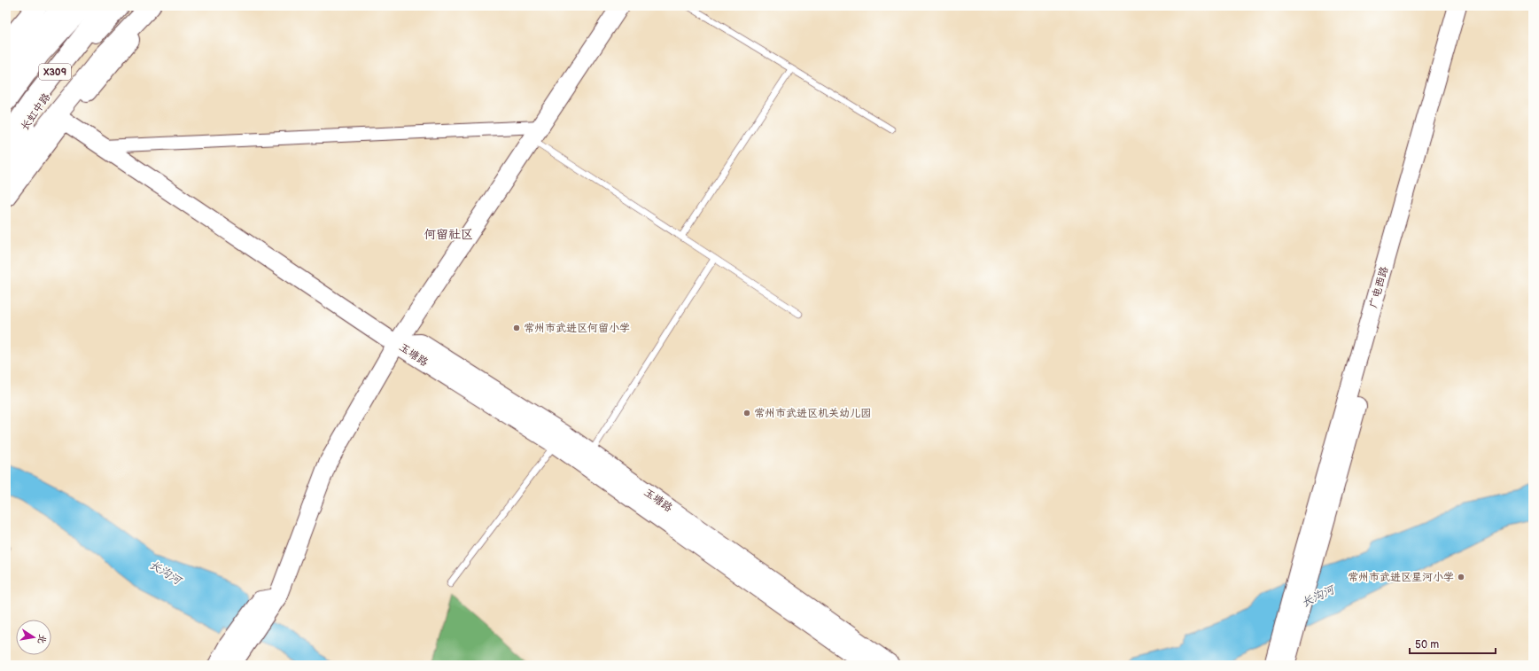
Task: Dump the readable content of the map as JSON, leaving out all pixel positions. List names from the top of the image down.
{
  "streets": {
    "main road": ["X309", "长虹中路"],
    "street": ["广电西路", "玉塘路"]
  },
  "districts": ["何留社区"],
  "water": ["长沟河"],
  "places": ["常州市武进区何留小学", "常州市武进区机关幼儿园", "常州市武进区星河小学"],
  "scale_bar": "50 m",
  "north": "right"
}
